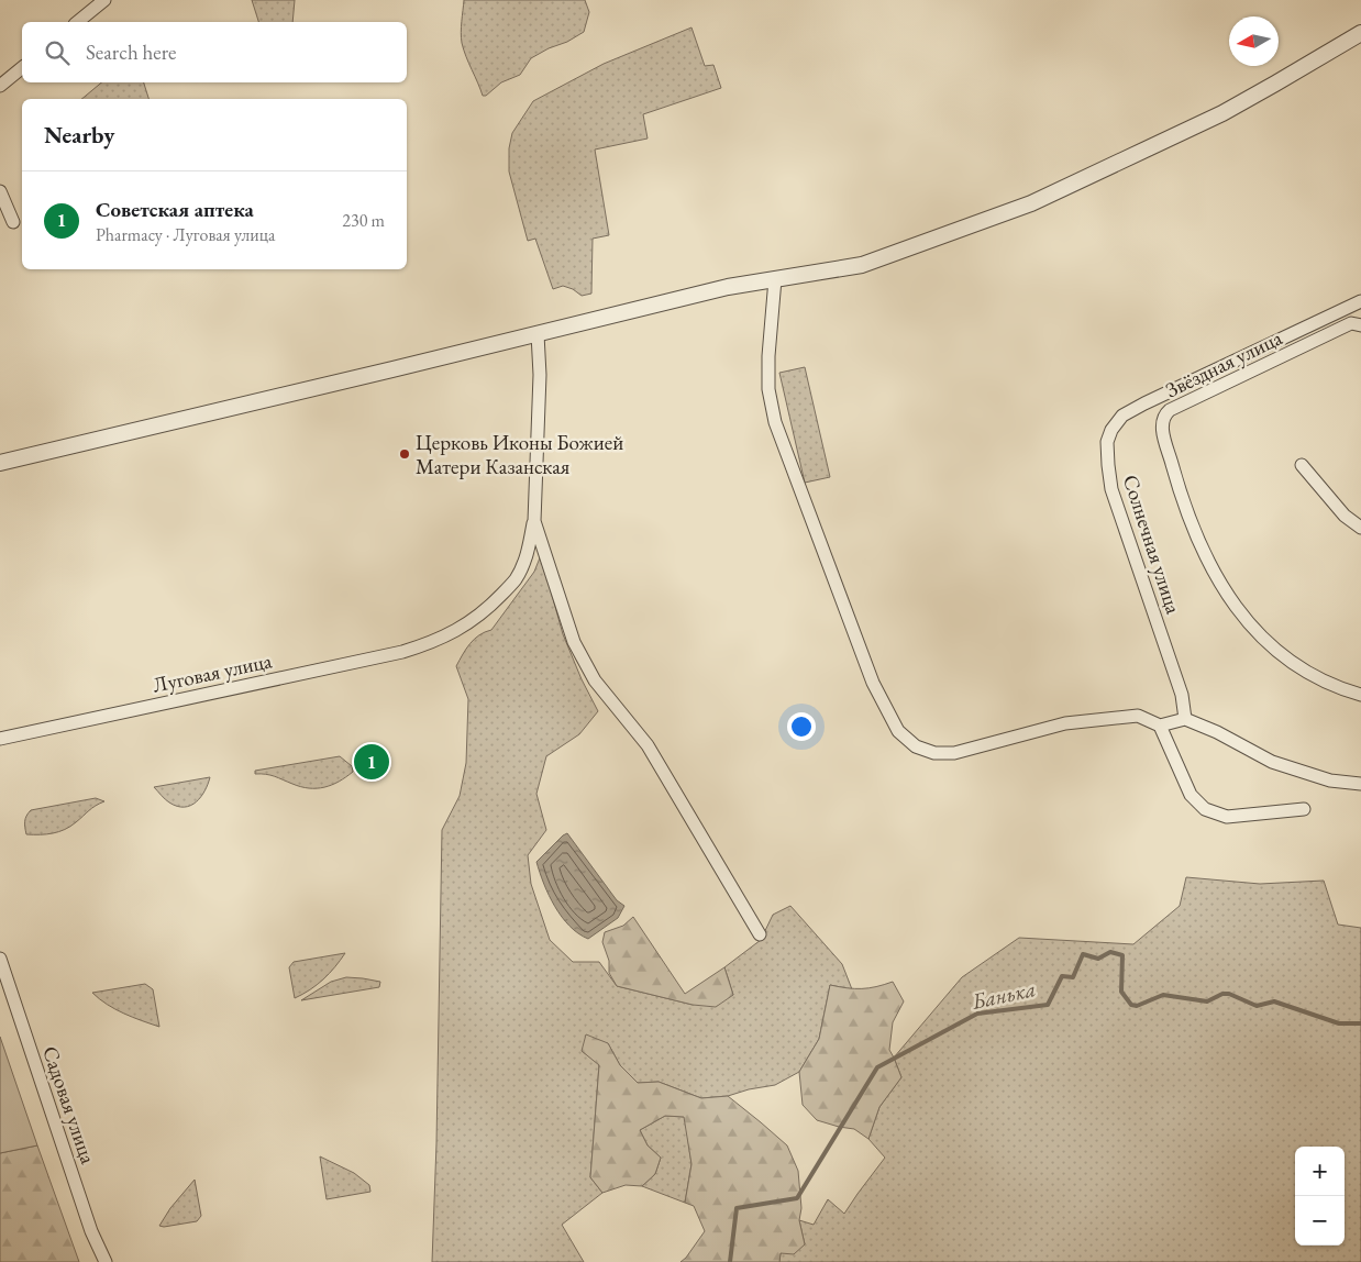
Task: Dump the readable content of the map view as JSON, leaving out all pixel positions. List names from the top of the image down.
{
  "streets": {
    "street": [
      "Звёздная улица",
      "Солнечная улица",
      "Луговая улица",
      "Садовая улица"
    ]
  },
  "water": ["Банька"],
  "places": ["Церковь Иконы Божией Матери Казанская"],
  "north": "left",
  "page": {
    "search": "Search here",
    "heading": "Nearby",
    "list": [
      {
        "mark": "1",
        "name": "Советская аптека",
        "note": "Pharmacy · Луговая улица",
        "value": "230 m"
      }
    ],
    "pins": "1",
    "map_buttons": ["+", "−"]
  }
}
